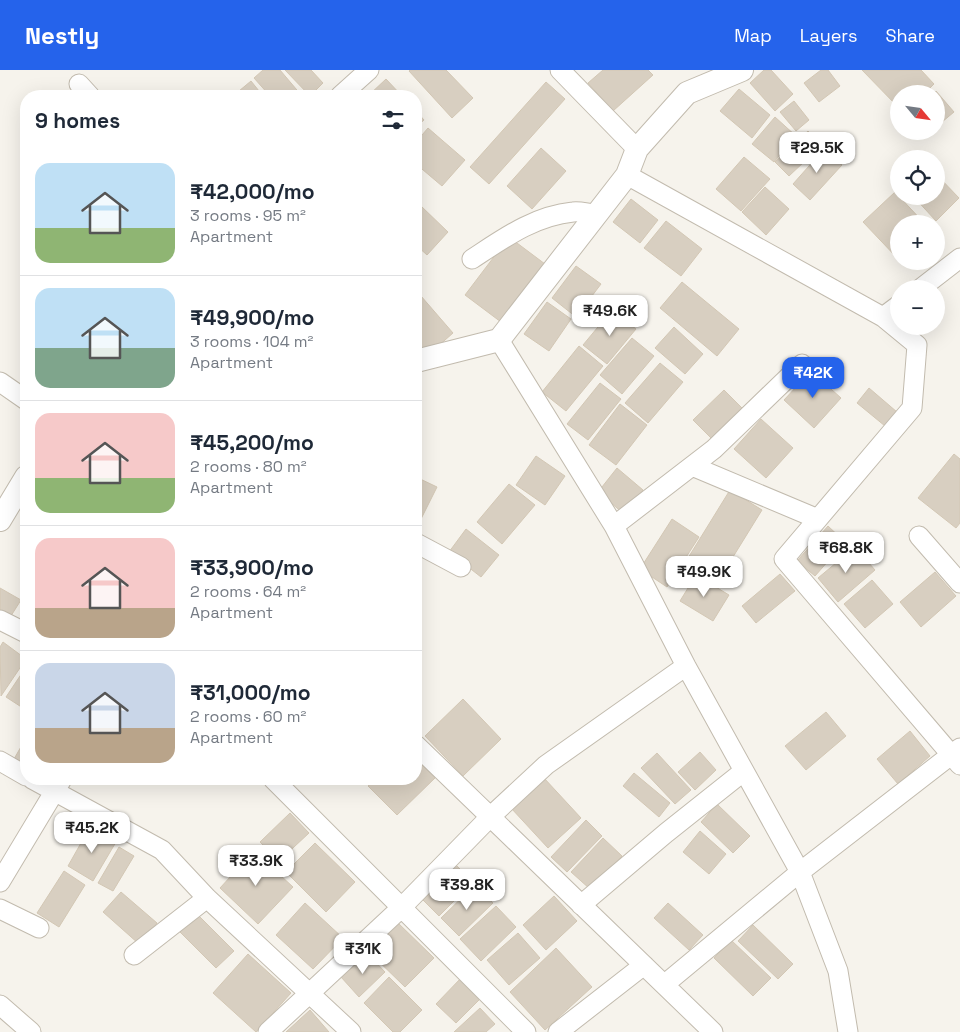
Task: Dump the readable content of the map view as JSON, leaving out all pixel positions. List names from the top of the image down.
{
  "north": "bottom right",
  "page": {
    "header": "Nestly",
    "nav": ["Map", "Layers", "Share"],
    "map_buttons": ["+", "−"],
    "heading": "9 homes",
    "price": [
      "₹29.5K",
      "₹49.6K",
      "₹42K",
      "₹68.8K",
      "₹49.9K",
      "₹45.2K",
      "₹33.9K",
      "₹39.8K",
      "₹31K"
    ],
    "list": [
      {
        "name": "₹42,000/mo",
        "note": "3 rooms · 95 m² · Apartment"
      },
      {
        "name": "₹49,900/mo",
        "note": "3 rooms · 104 m² · Apartment"
      },
      {
        "name": "₹45,200/mo",
        "note": "2 rooms · 80 m² · Apartment"
      },
      {
        "name": "₹33,900/mo",
        "note": "2 rooms · 64 m² · Apartment"
      },
      {
        "name": "₹31,000/mo",
        "note": "2 rooms · 60 m² · Apartment"
      }
    ]
  }
}
